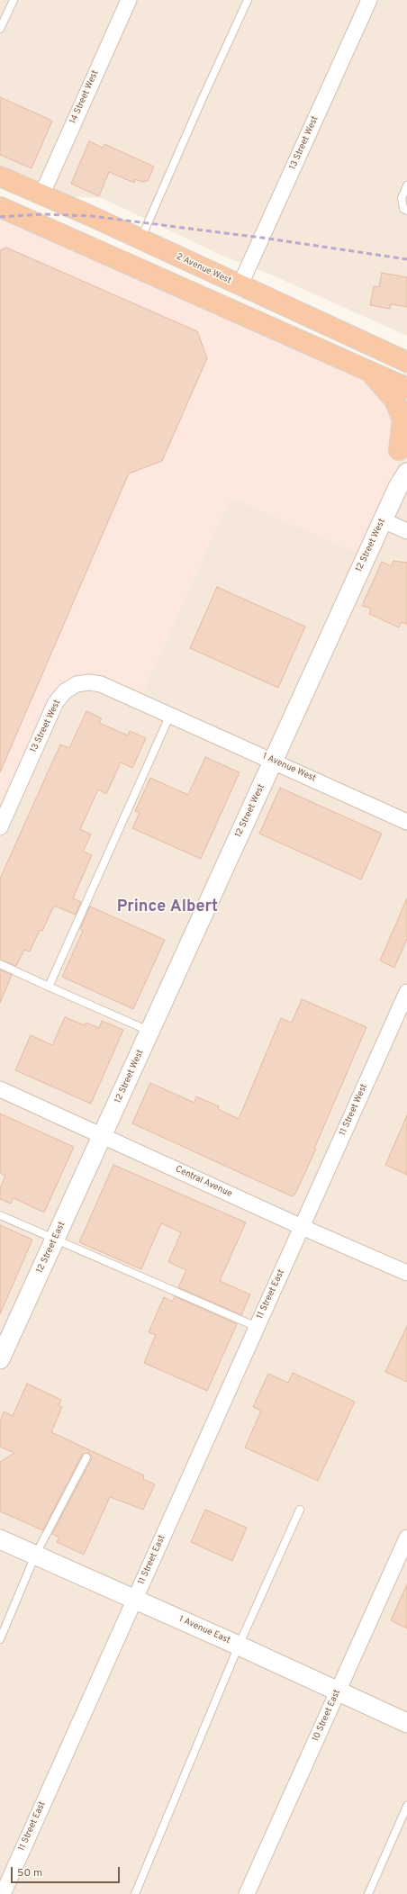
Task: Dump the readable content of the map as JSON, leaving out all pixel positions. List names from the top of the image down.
{
  "streets": {
    "highway": ["2 Avenue West"],
    "street": [
      "14 Street West",
      "13 Street West",
      "12 Street West",
      "1 Avenue West",
      "11 Street West",
      "Central Avenue",
      "12 Street East",
      "11 Street East",
      "1 Avenue East",
      "10 Street East"
    ]
  },
  "crossings": [
    ["14 Street West", "2 Avenue West"],
    ["13 Street West", "2 Avenue West"],
    ["13 Street West", "1 Avenue West"],
    ["12 Street West", "1 Avenue West"],
    ["12 Street West", "Central Avenue"],
    ["12 Street West", "12 Street East"],
    ["11 Street West", "Central Avenue"],
    ["11 Street West", "11 Street East"],
    ["Central Avenue", "12 Street East"],
    ["Central Avenue", "11 Street East"],
    ["11 Street East", "1 Avenue East"],
    ["1 Avenue East", "10 Street East"]
  ],
  "districts": ["Prince Albert"],
  "scale_bar": "50 m"
}
